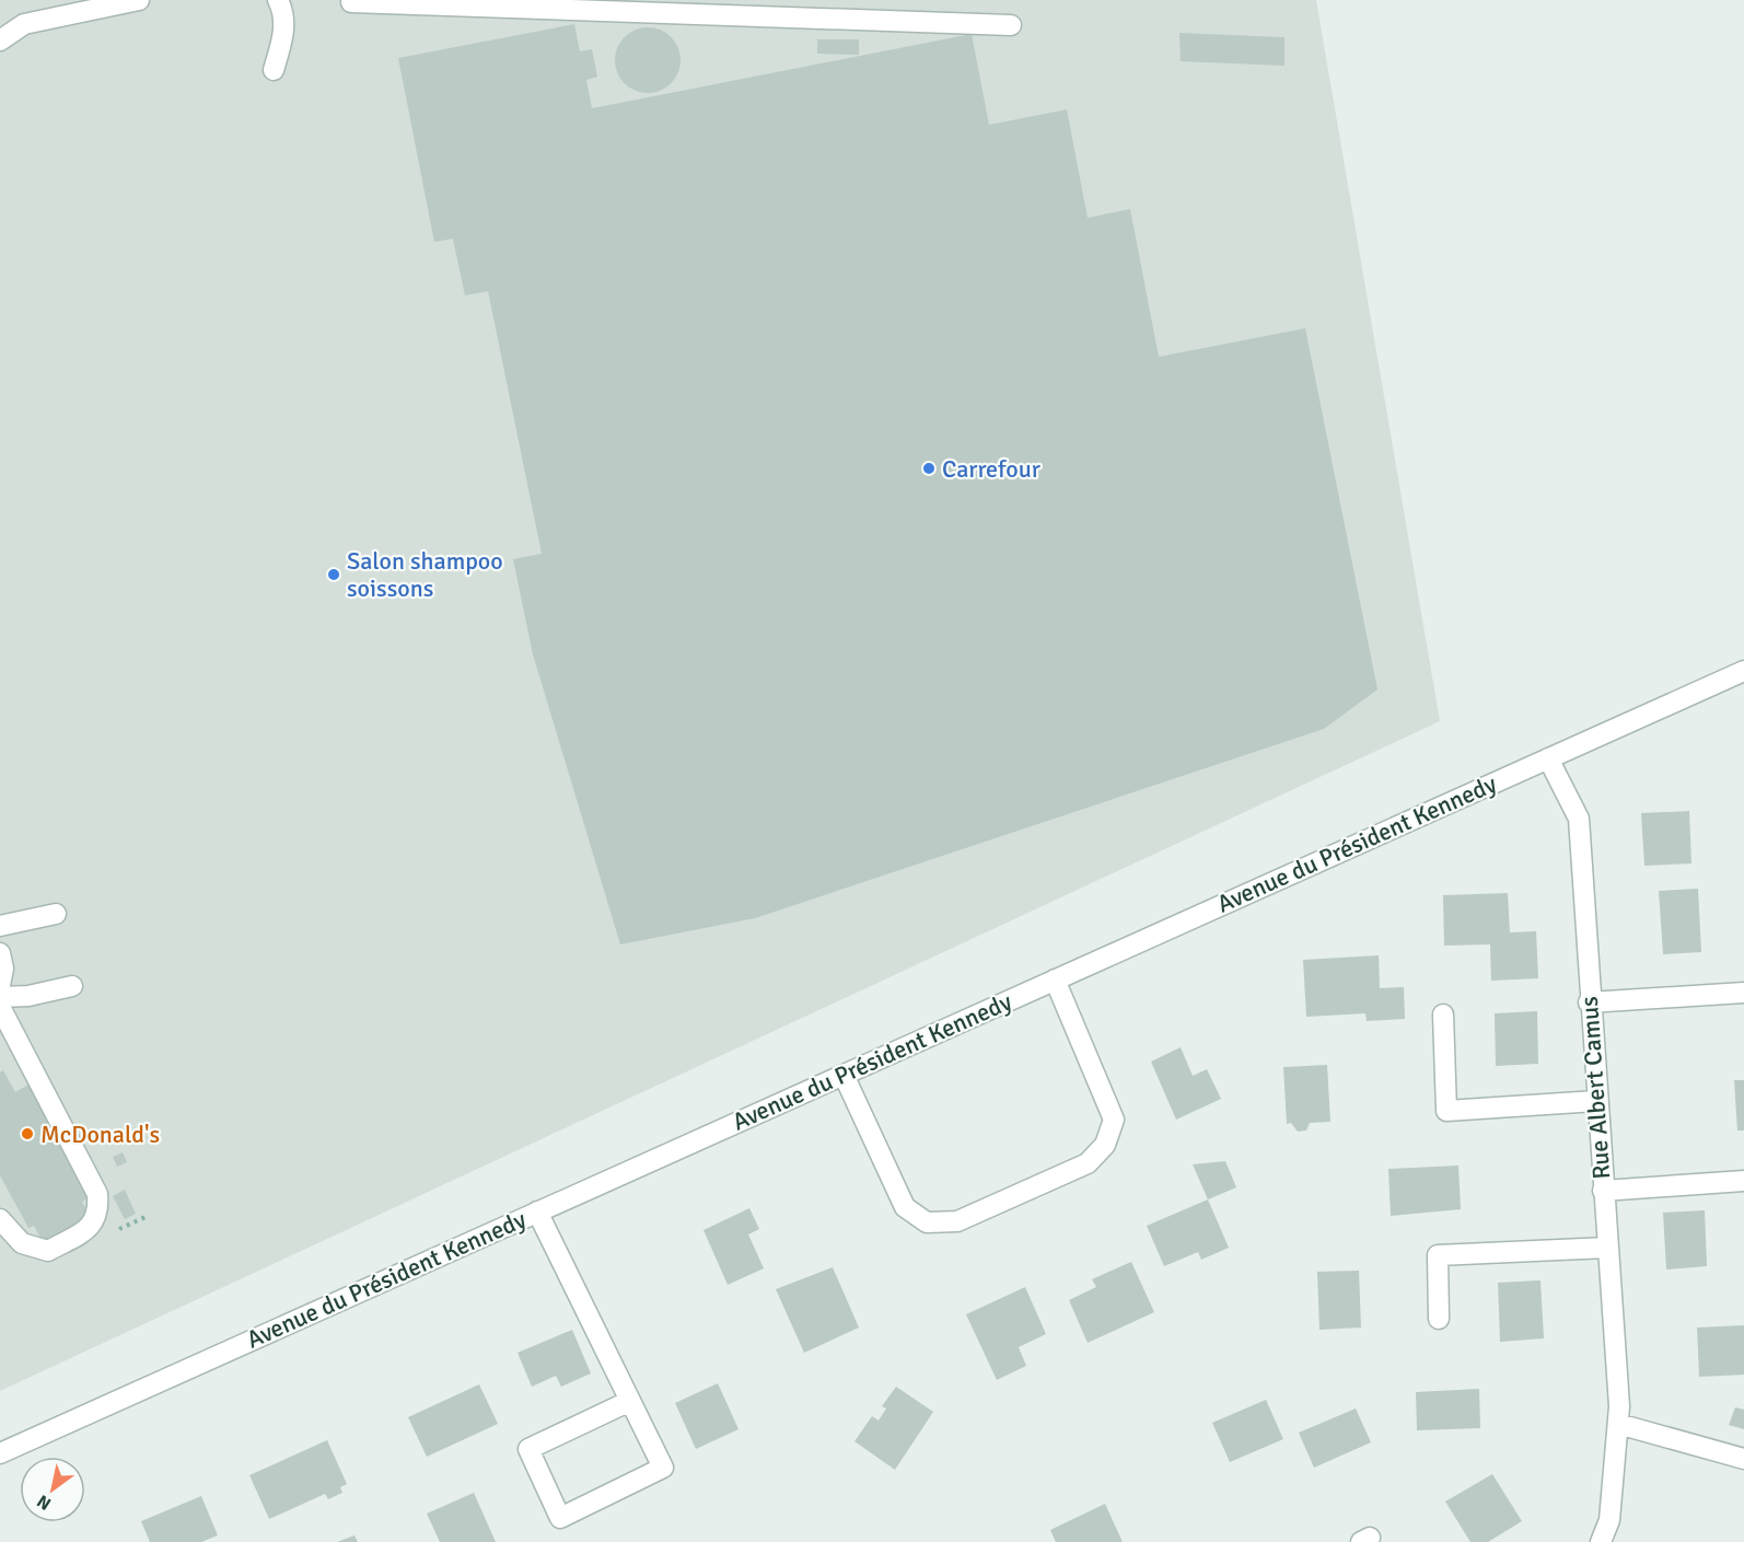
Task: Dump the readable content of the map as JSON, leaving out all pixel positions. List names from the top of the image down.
{
  "streets": {
    "street": ["Avenue du Président Kennedy", "Rue Albert Camus"]
  },
  "crossings": [
    ["Avenue du Président Kennedy", "Rue Albert Camus"]
  ],
  "places": ["Carrefour", "Salon shampoo soissons", "McDonald's"],
  "north": "bottom left"
}
